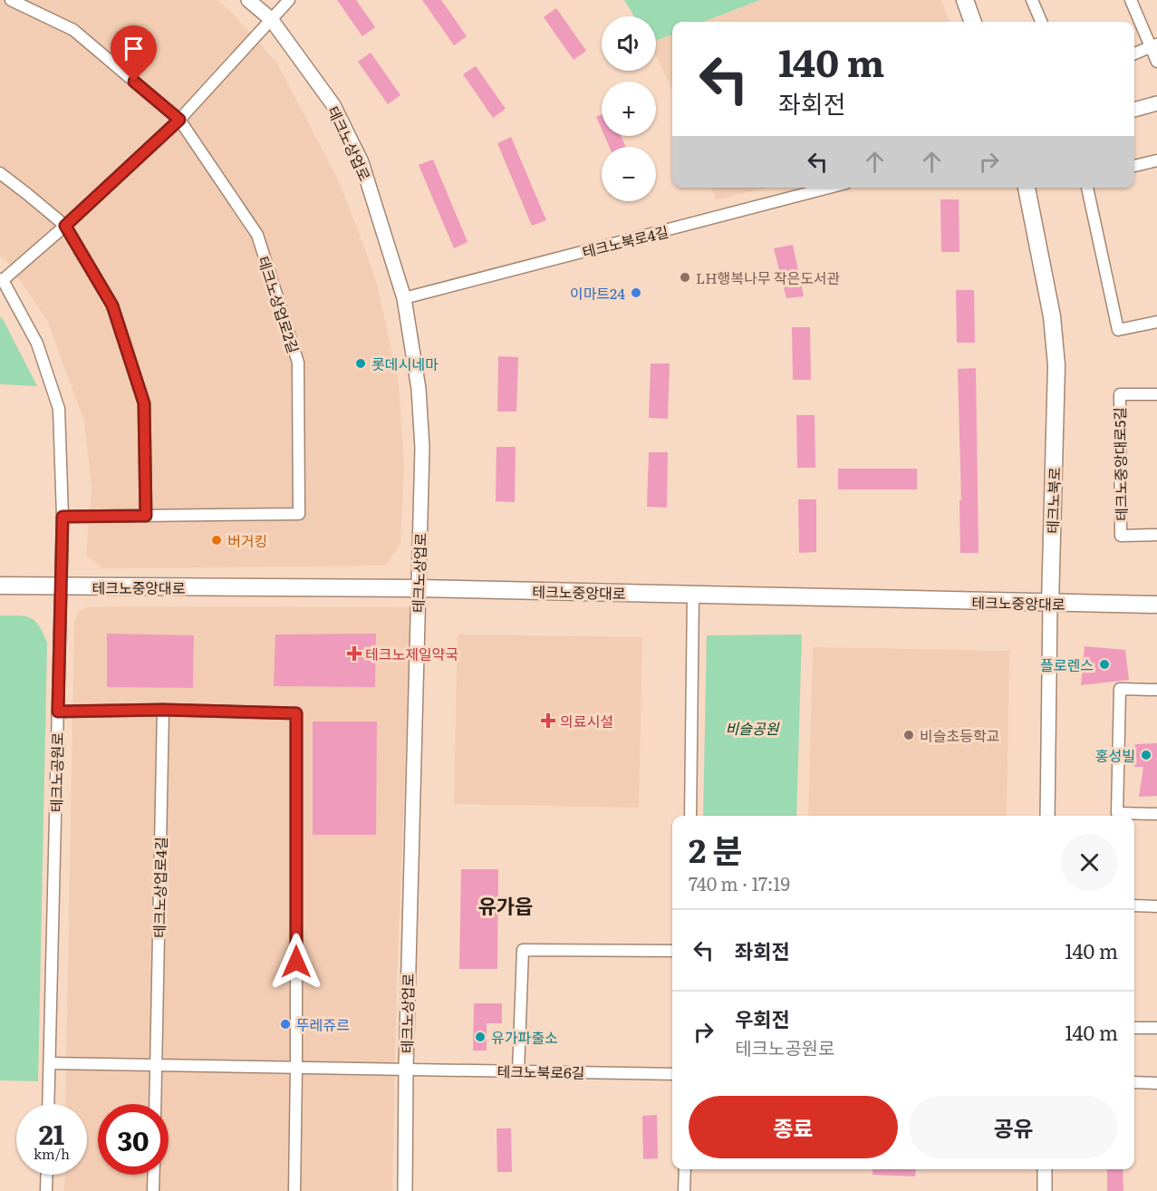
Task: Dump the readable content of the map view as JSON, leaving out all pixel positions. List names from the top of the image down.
{
  "streets": {
    "main road": ["테크노북로", "테크노중앙대로"],
    "street": [
      "테크노상업로",
      "테크노북로4길",
      "테크노상업로2길",
      "테크노중앙대로5길",
      "테크노공원로",
      "테크노상업로4길",
      "테크노북로6길"
    ]
  },
  "crossings": [
    ["테크노상업로", "테크노북로4길"],
    ["테크노상업로", "테크노중앙대로"],
    ["테크노상업로", "테크노북로6길"],
    ["테크노북로", "테크노중앙대로"],
    ["테크노중앙대로", "테크노공원로"]
  ],
  "districts": ["유가읍"],
  "parks": ["비슬공원"],
  "places": {
    "other": [
      "LH행복나무 작은도서관",
      "이마트24",
      "롯데시네마",
      "버거킹",
      "플로렌스",
      "비슬초등학교",
      "홍성빌",
      "뚜레쥬르",
      "유가파출소"
    ],
    "health": ["테크노제일약국", "의료시설"]
  },
  "page": {
    "map_buttons": ["+", "−"],
    "turn": ["140 m", "좌회전"],
    "heading": ["2 분", "740 m · 17:19"],
    "list": [
      {
        "name": "좌회전",
        "value": "140 m"
      },
      {
        "name": "우회전",
        "note": "테크노공원로",
        "value": "140 m"
      }
    ],
    "buttons": ["종료", "공유"],
    "speed": "21 km/h",
    "limit": "30"
  }
}
